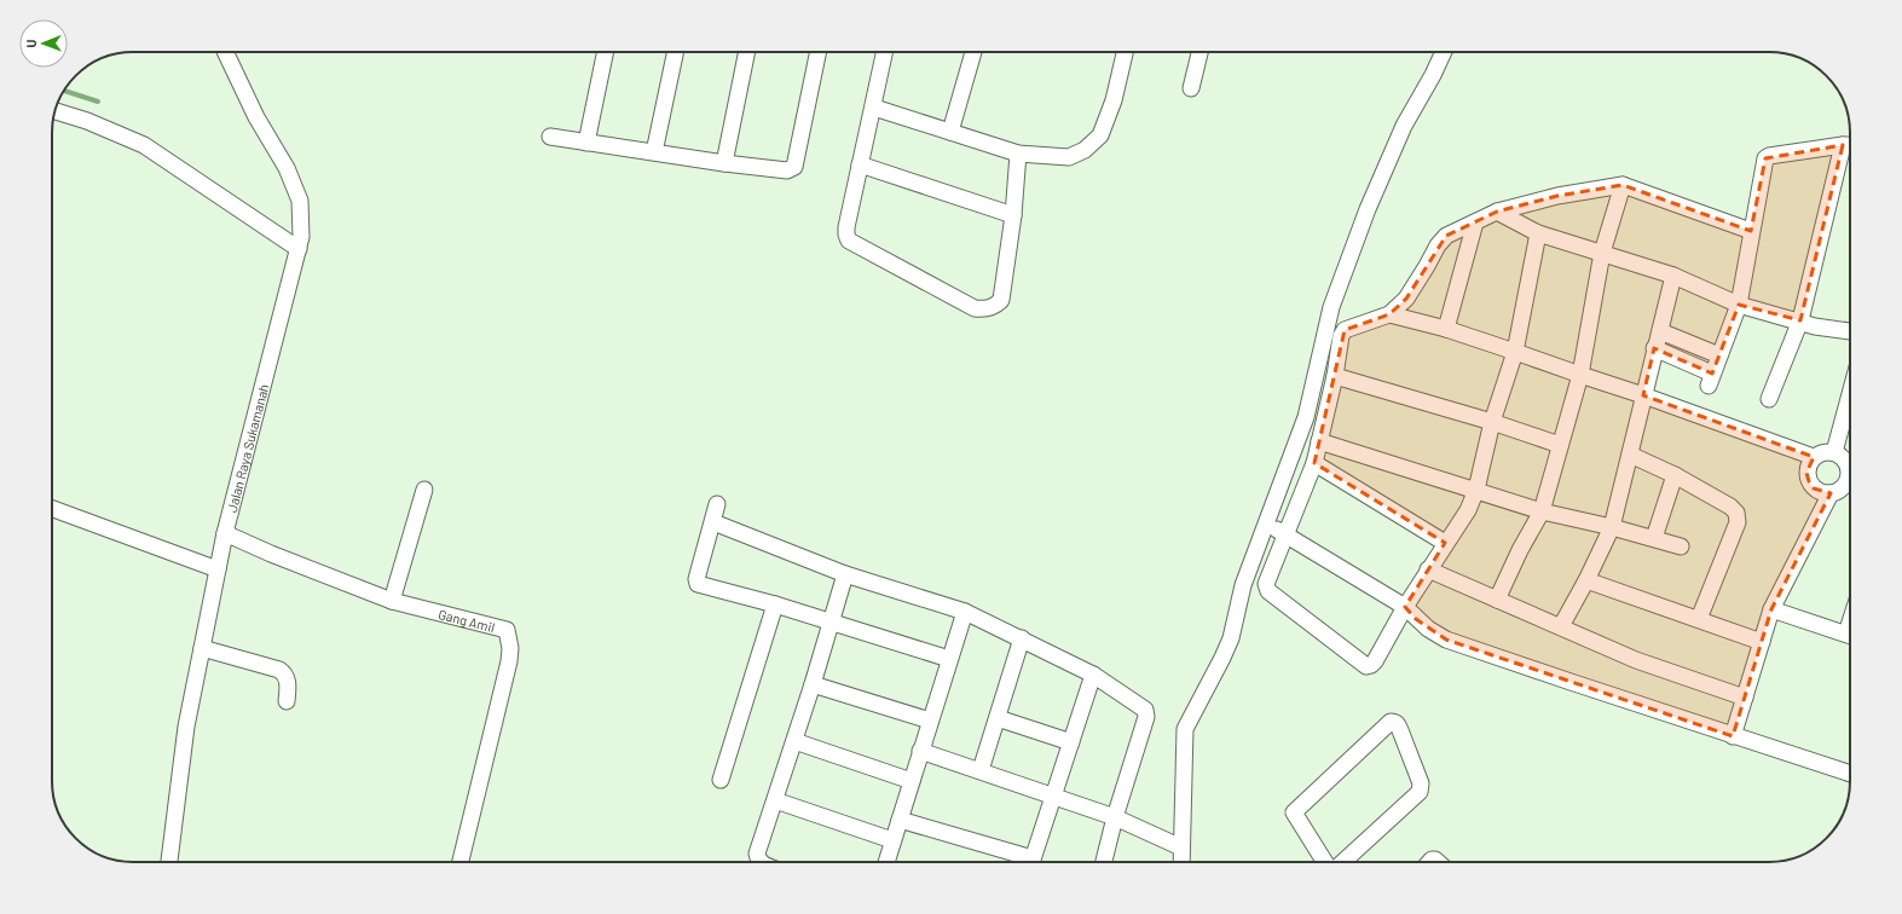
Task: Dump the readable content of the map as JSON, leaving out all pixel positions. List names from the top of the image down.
{
  "streets": {
    "street": ["Jalan Raya Sukamanah", "Gang Amil"]
  },
  "crossings": [
    ["Jalan Raya Sukamanah", "Gang Amil"]
  ],
  "north": "left"
}
